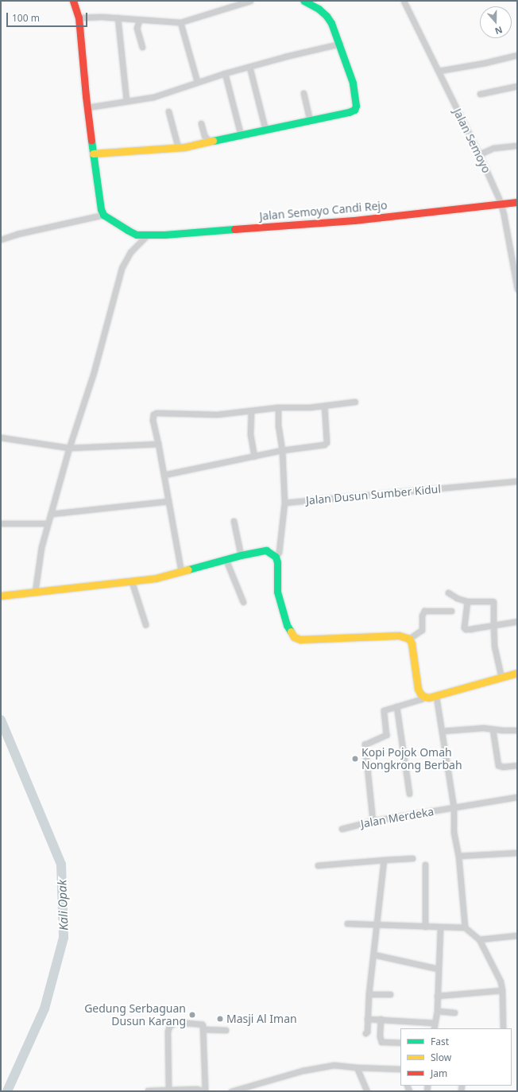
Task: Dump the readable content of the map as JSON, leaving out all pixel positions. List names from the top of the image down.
{
  "streets": {
    "street": [
      "Jalan Semoyo",
      "Jalan Semoyo Candi Rejo",
      "Jalan Dusun Sumber Kidul",
      "Jalan Merdeka"
    ]
  },
  "crossings": [
    ["Jalan Semoyo", "Jalan Semoyo Candi Rejo"]
  ],
  "water": ["Kali Opak"],
  "places": ["Kopi Pojok Omah Nongkrong Berbah", "Gedung Serbaguan Dusun Karang", "Masji Al Iman"],
  "legend": ["Fast", "Slow", "Jam"],
  "scale_bar": "100 m",
  "north": "bottom"
}
